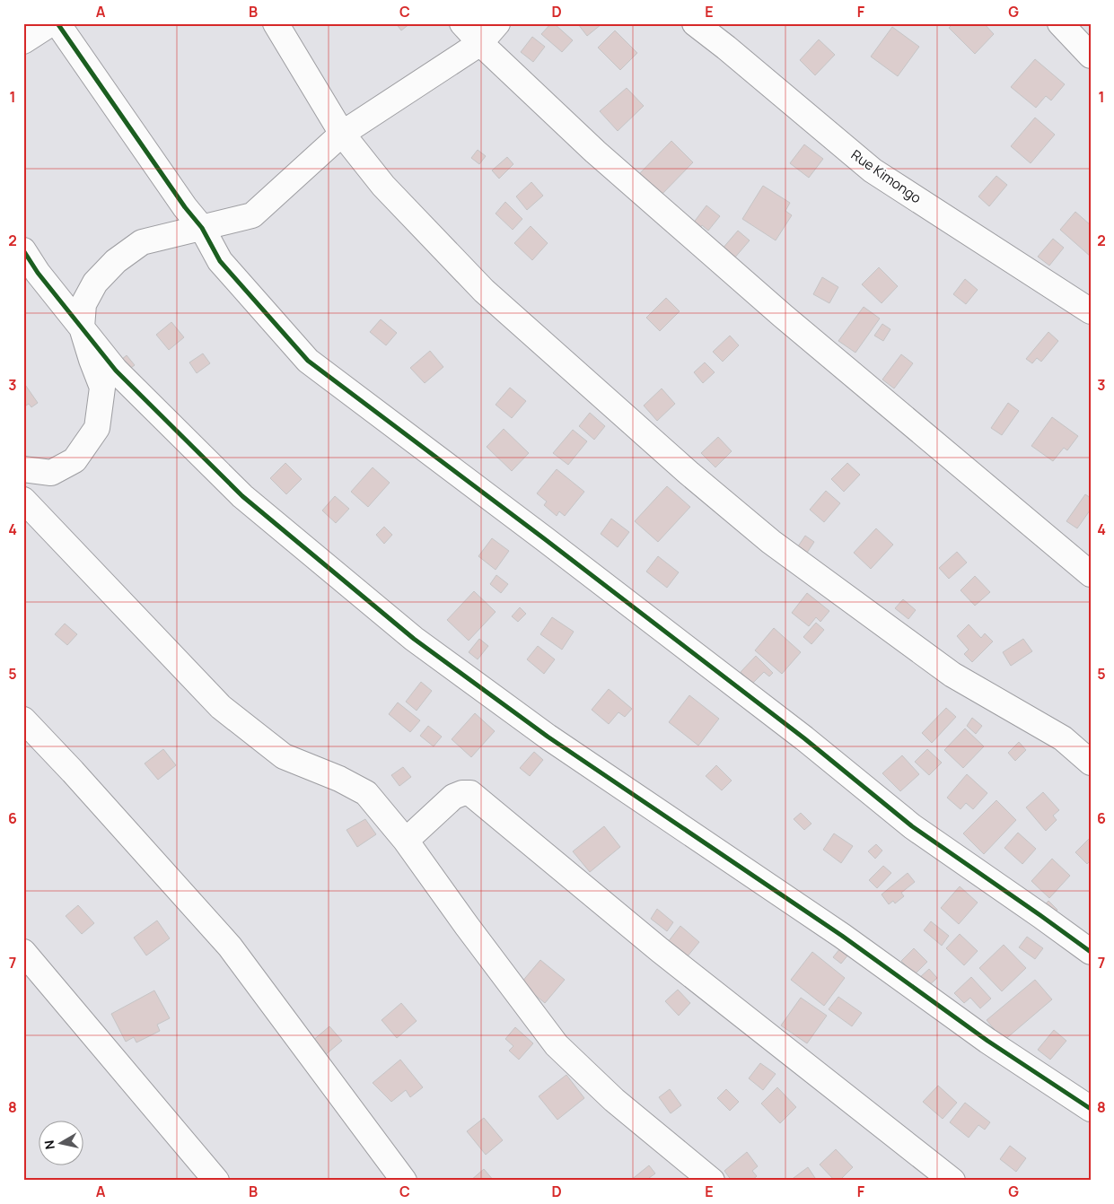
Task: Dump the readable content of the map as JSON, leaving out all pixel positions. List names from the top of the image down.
{
  "streets": {
    "street": ["Rue Kimongo"]
  },
  "north": "left",
  "grid": {
    "columns": [
      "A",
      "B",
      "C",
      "D",
      "E",
      "F",
      "G"
    ],
    "rows": [
      "1",
      "2",
      "3",
      "4",
      "5",
      "6",
      "7",
      "8"
    ]
  }
}
